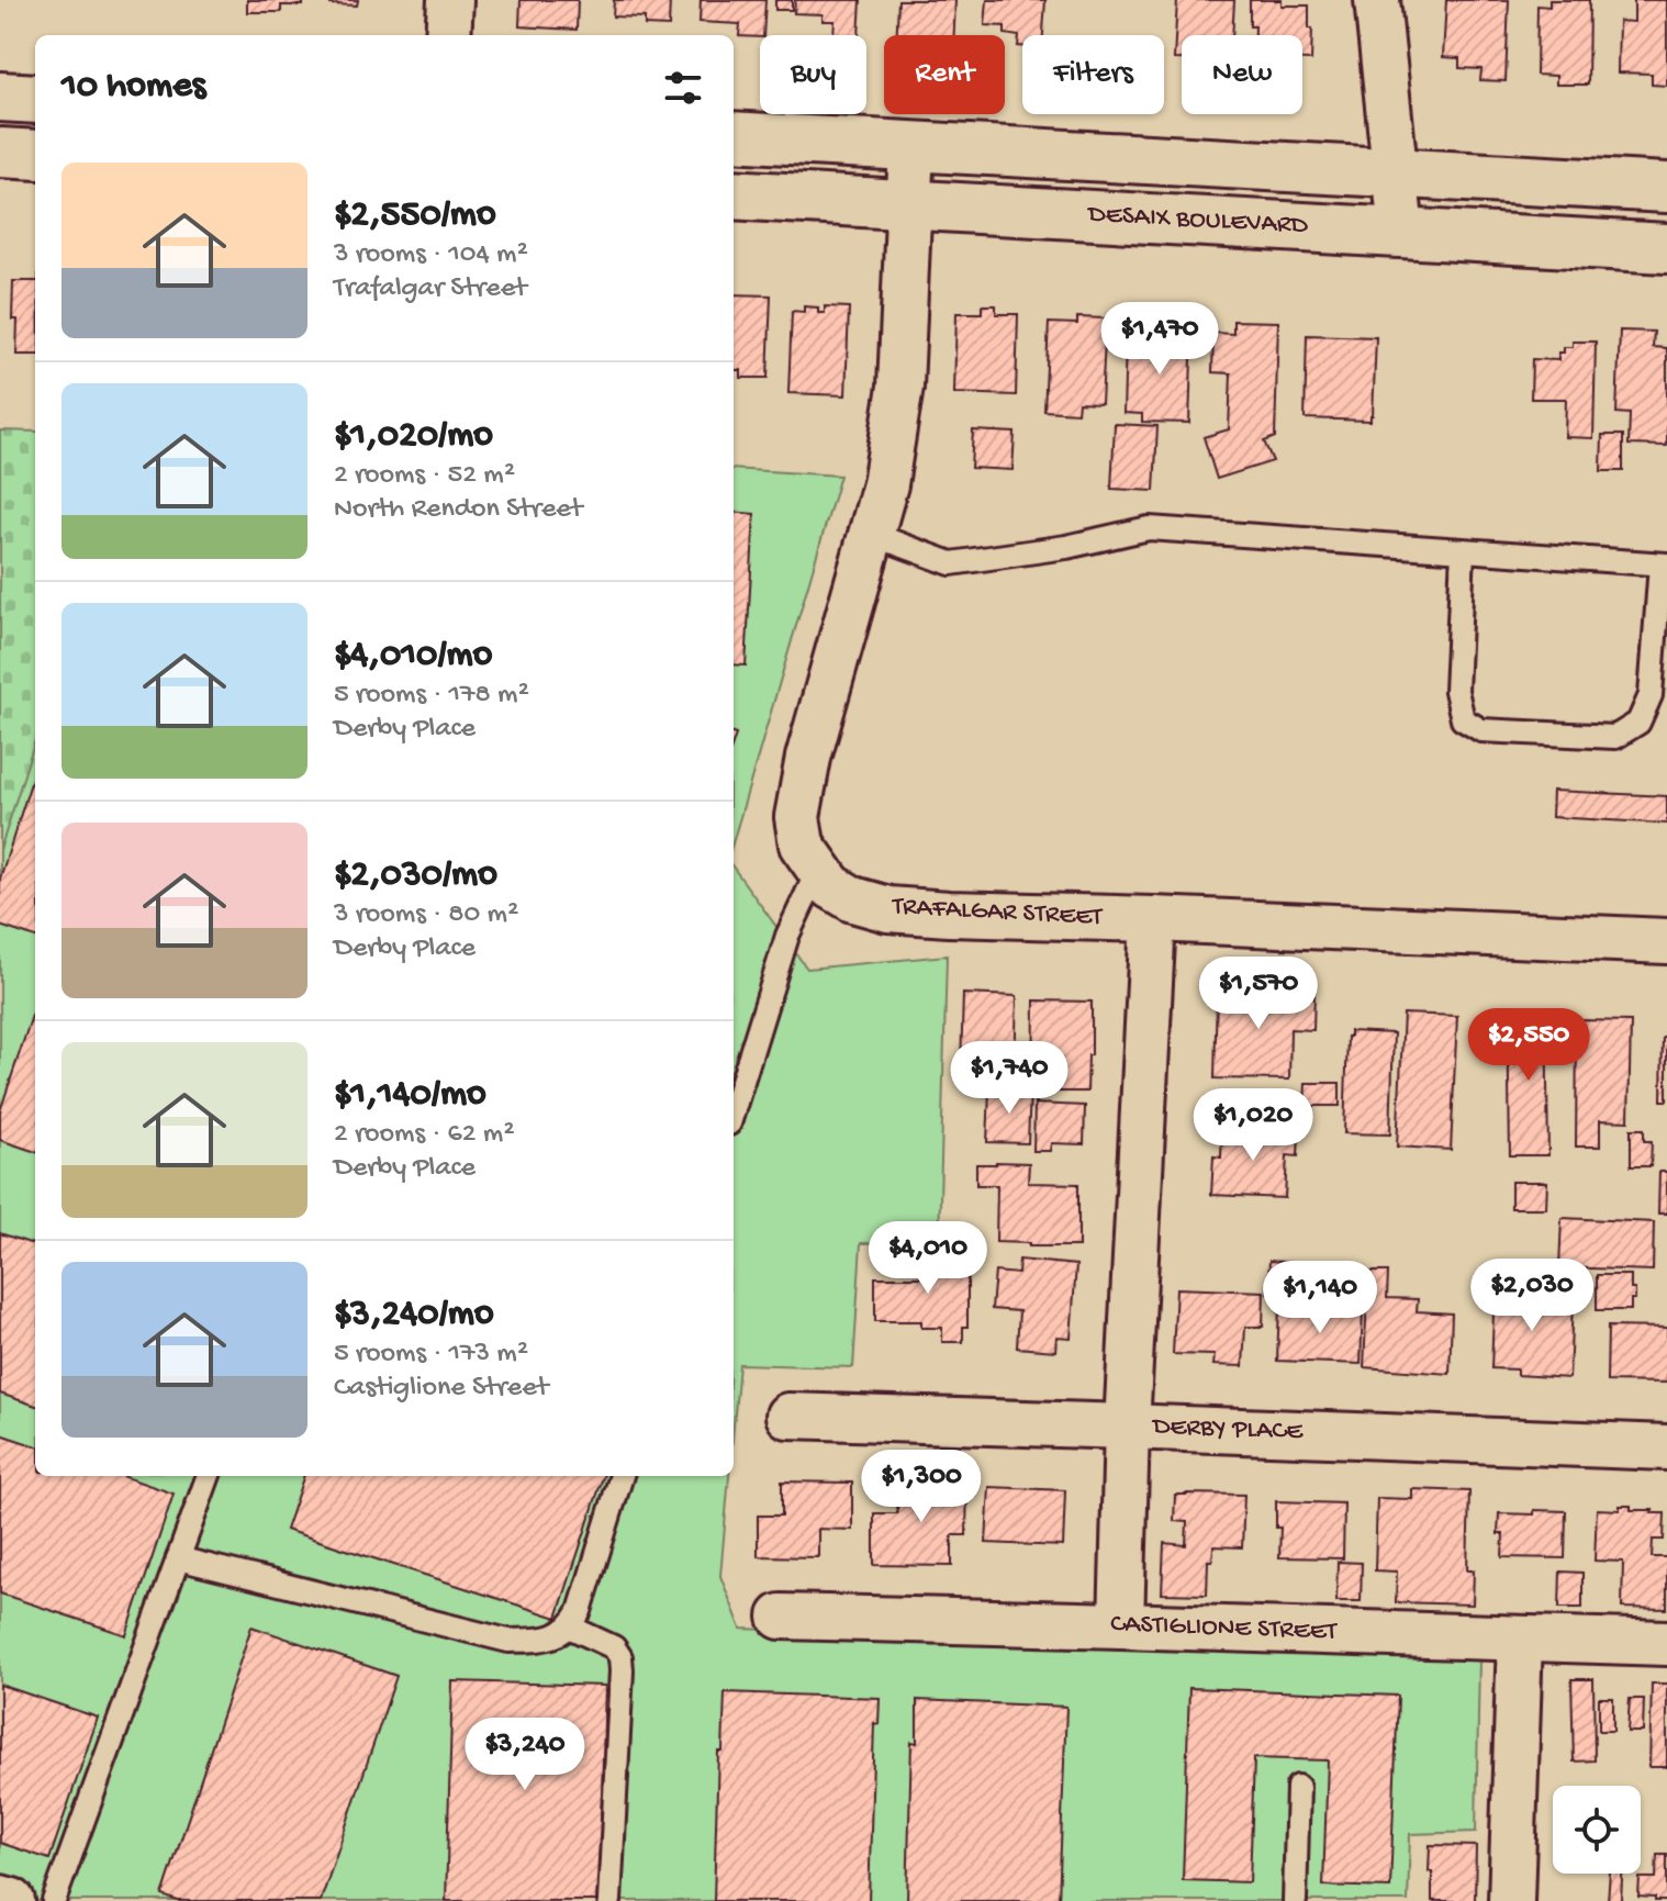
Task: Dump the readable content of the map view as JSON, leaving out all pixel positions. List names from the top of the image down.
{
  "streets": {
    "street": [
      "DESAIX BOULEVARD",
      "TRAFALGAR STREET",
      "DERBY PLACE",
      "CASTIGLIONE STREET"
    ]
  },
  "crossings": [
    ["DESAIX BOULEVARD", "TRAFALGAR STREET"]
  ],
  "page": {
    "chip": [
      "Buy",
      "Rent",
      "Filters",
      "New"
    ],
    "heading": "10 homes",
    "list": [
      {
        "name": "$2,550/mo",
        "note": "3 rooms · 104 m² · Trafalgar Street"
      },
      {
        "name": "$1,020/mo",
        "note": "2 rooms · 52 m² · North Rendon Street"
      },
      {
        "name": "$4,010/mo",
        "note": "5 rooms · 178 m² · Derby Place"
      },
      {
        "name": "$2,030/mo",
        "note": "3 rooms · 80 m² · Derby Place"
      },
      {
        "name": "$1,140/mo",
        "note": "2 rooms · 62 m² · Derby Place"
      },
      {
        "name": "$3,240/mo",
        "note": "5 rooms · 173 m² · Castiglione Street"
      }
    ],
    "price": [
      "$1,470",
      "$1,570",
      "$2,550",
      "$1,740",
      "$1,020",
      "$4,010",
      "$2,030",
      "$1,140",
      "$1,300",
      "$3,240"
    ]
  }
}
